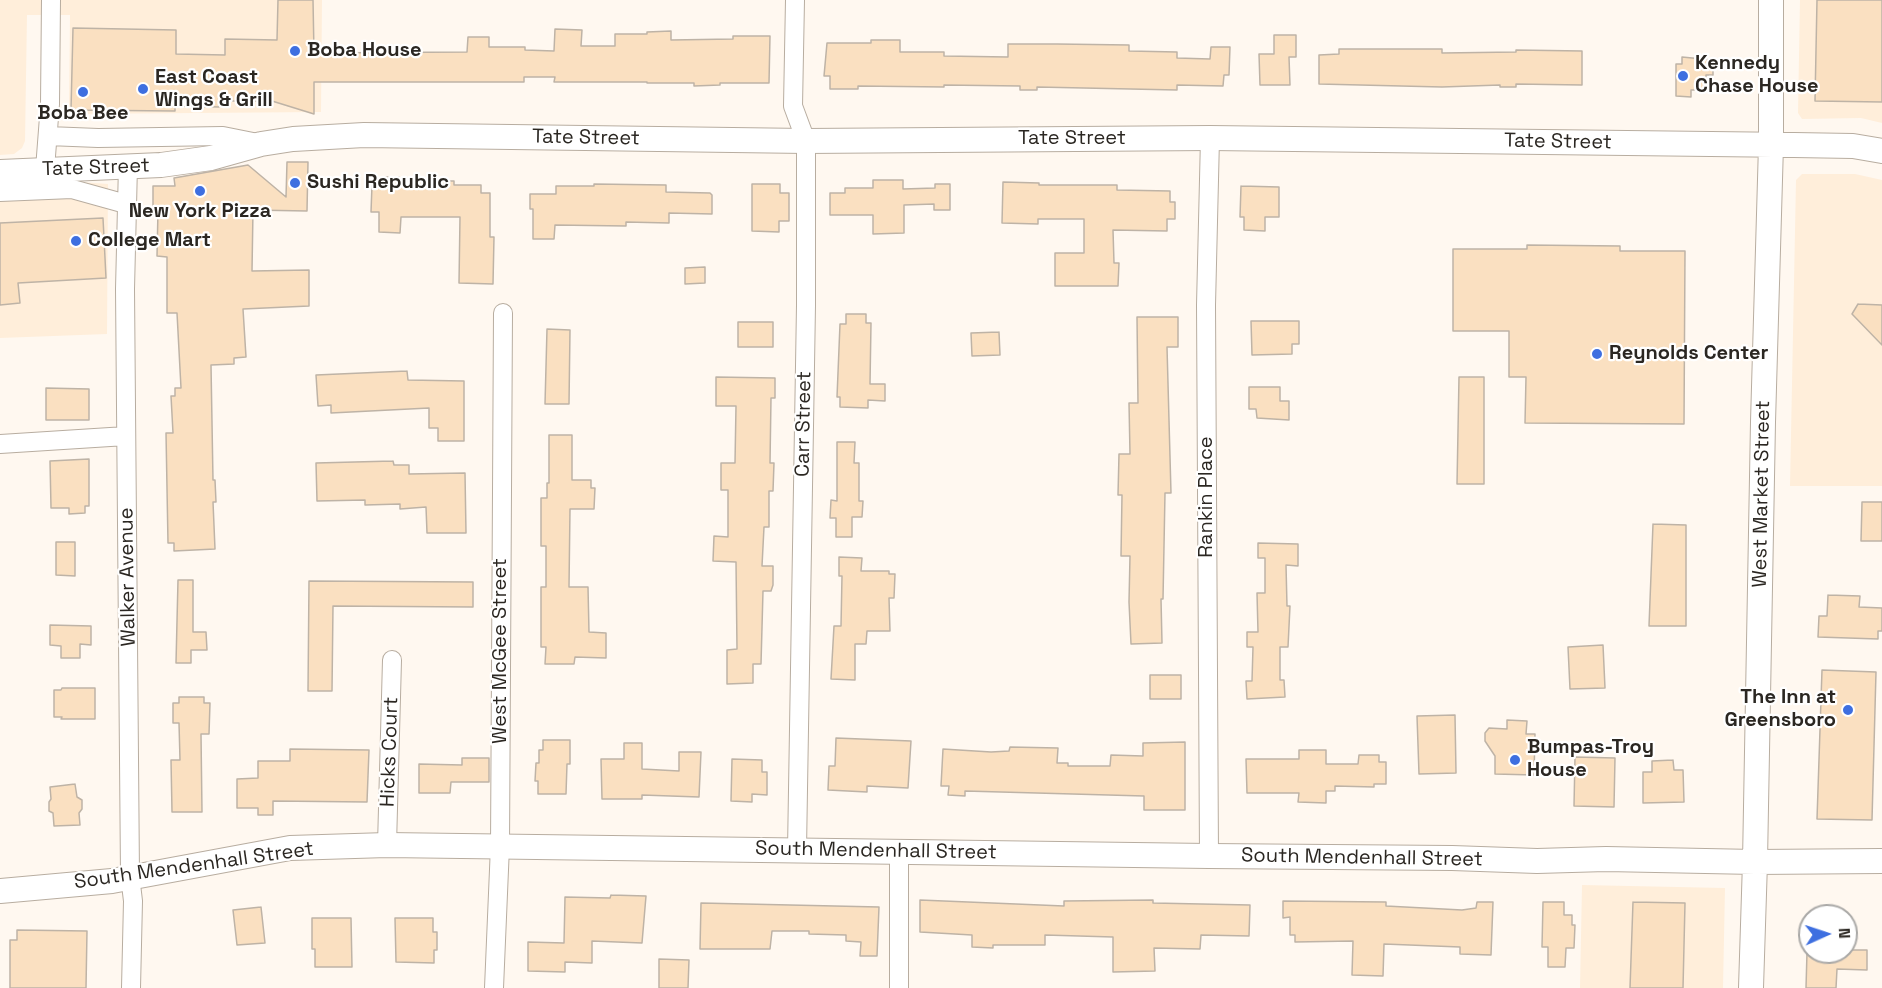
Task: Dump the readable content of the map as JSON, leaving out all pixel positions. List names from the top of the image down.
{
  "streets": {
    "street": [
      "Tate Street",
      "Carr Street",
      "West Market Street",
      "Rankin Place",
      "Walker Avenue",
      "West McGee Street",
      "Hicks Court",
      "South Mendenhall Street"
    ]
  },
  "crossings": [
    ["Tate Street", "Carr Street"],
    ["Tate Street", "West Market Street"],
    ["Tate Street", "Rankin Place"],
    ["Tate Street", "Walker Avenue"],
    ["Carr Street", "South Mendenhall Street"],
    ["West Market Street", "South Mendenhall Street"],
    ["Rankin Place", "South Mendenhall Street"],
    ["Walker Avenue", "South Mendenhall Street"],
    ["West McGee Street", "South Mendenhall Street"],
    ["Hicks Court", "South Mendenhall Street"]
  ],
  "places": [
    "Boba House",
    "Kennedy Chase House",
    "East Coast Wings & Grill",
    "Boba Bee",
    "Sushi Republic",
    "New York Pizza",
    "College Mart",
    "Reynolds Center",
    "The Inn at Greensboro",
    "Bumpas-Troy House"
  ],
  "north": "right"
}
